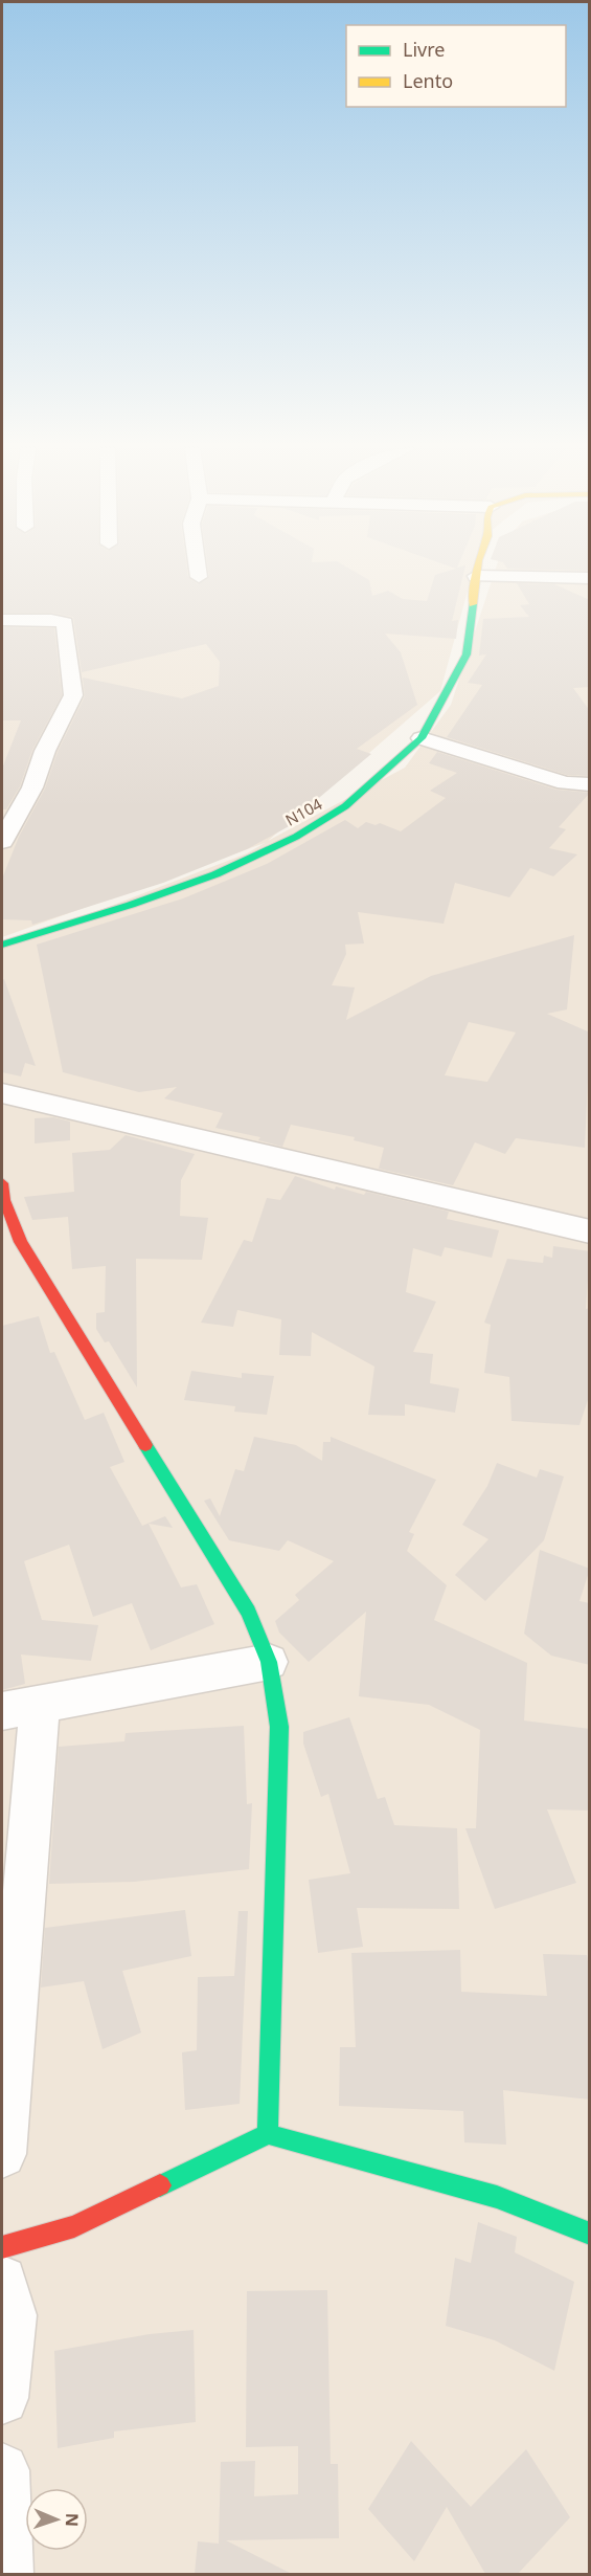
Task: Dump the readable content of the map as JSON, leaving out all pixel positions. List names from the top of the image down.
{
  "streets": {
    "street": ["N104"]
  },
  "legend": ["Livre", "Lento"],
  "north": "right"
}
